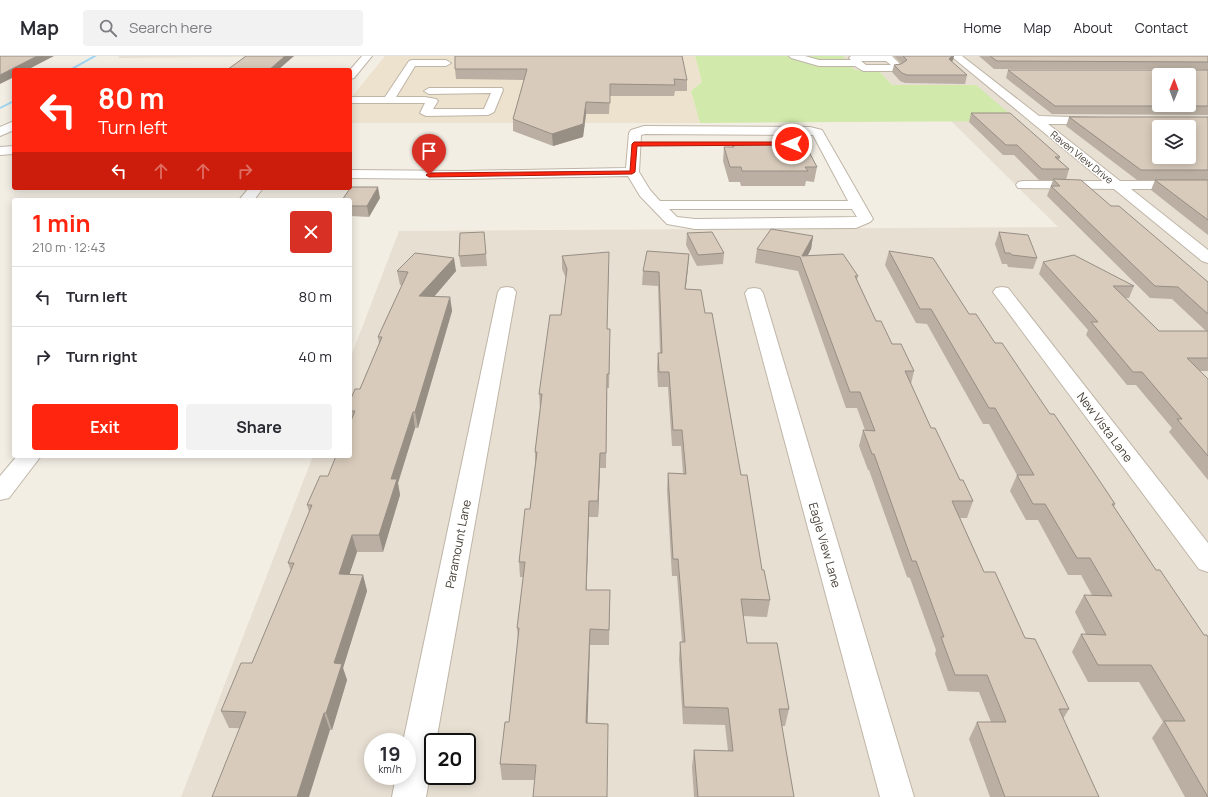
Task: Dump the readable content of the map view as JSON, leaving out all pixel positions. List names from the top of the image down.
{
  "streets": {
    "street": [
      "Raven View Drive",
      "New Vista Lane",
      "Paramount Lane",
      "Eagle View Lane"
    ]
  },
  "north": "top",
  "page": {
    "header": "Map",
    "search": "Search here",
    "nav": [
      "Home",
      "Map",
      "About",
      "Contact"
    ],
    "turn": ["80 m", "Turn left"],
    "heading": ["1 min", "210 m · 12:43"],
    "list": [
      {
        "name": "Turn left",
        "value": "80 m"
      },
      {
        "name": "Turn right",
        "value": "40 m"
      }
    ],
    "buttons": ["Exit", "Share"],
    "speed": "19 km/h",
    "limit": "20"
  }
}
